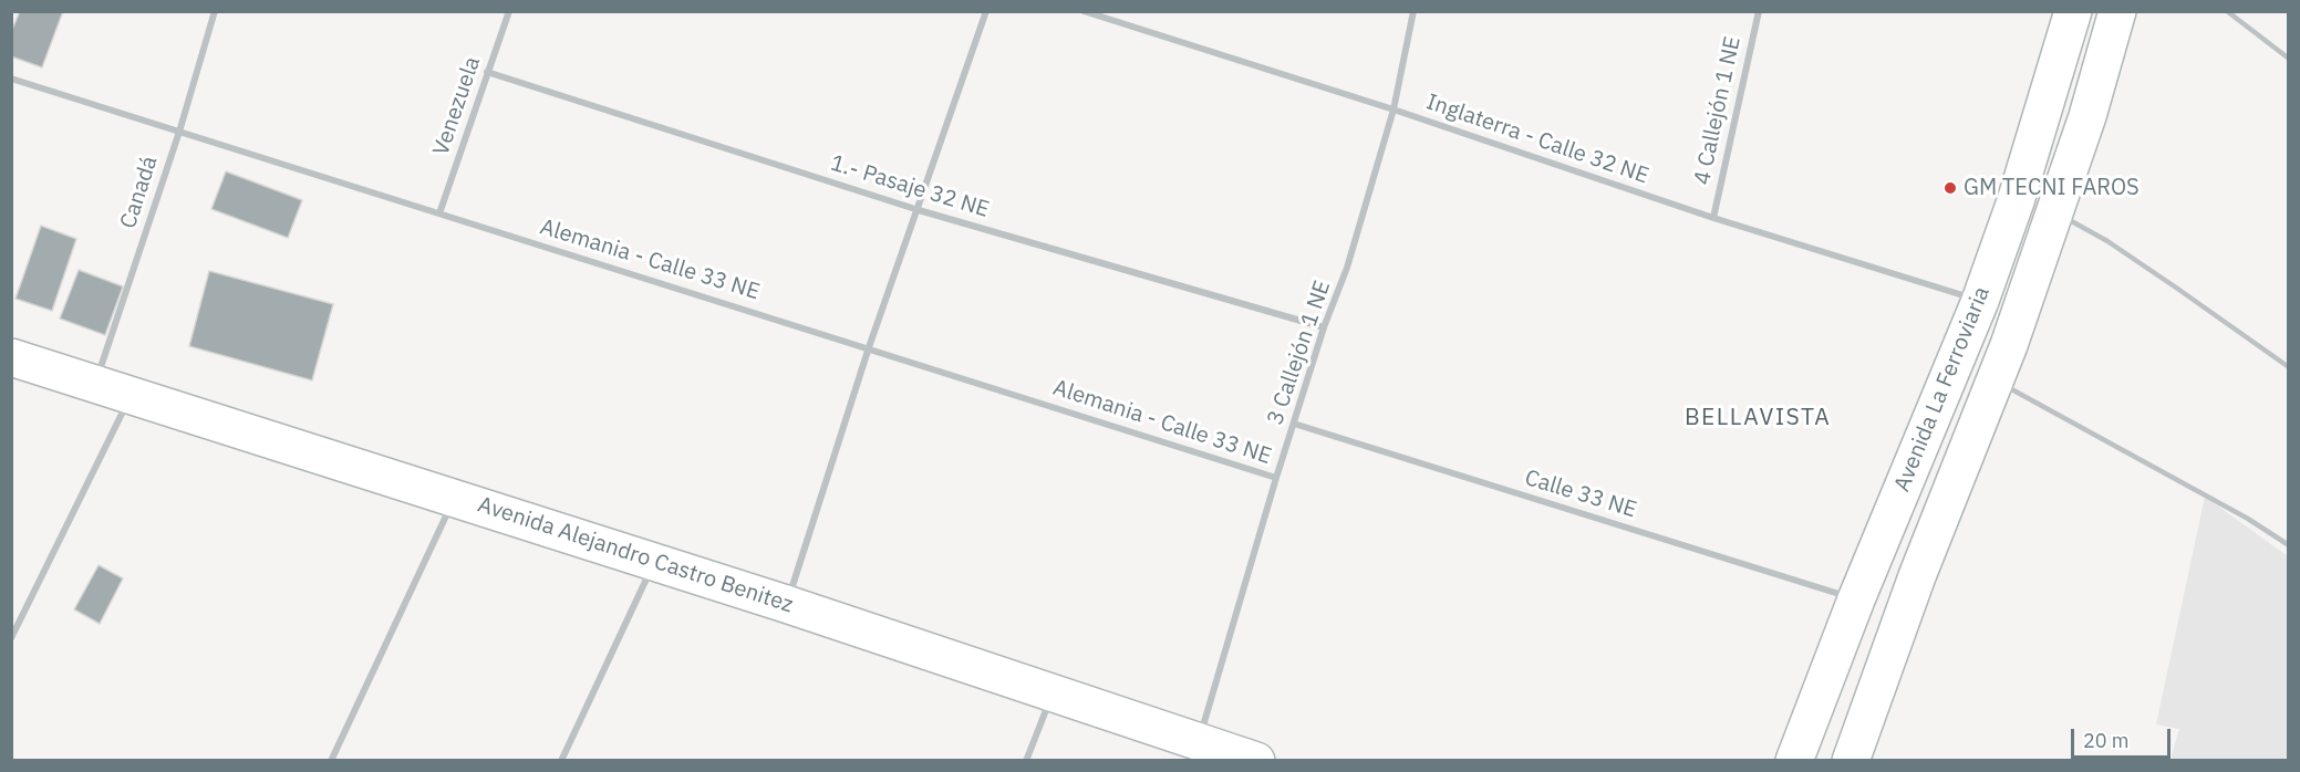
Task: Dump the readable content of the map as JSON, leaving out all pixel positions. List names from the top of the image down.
{
  "streets": {
    "main road": ["Avenida La Ferroviaria", "Avenida Alejandro Castro Benitez"],
    "street": [
      "Venezuela",
      "4 Callejón 1 NE",
      "Inglaterra - Calle 32 NE",
      "1.- Pasaje 32 NE",
      "Canadá",
      "Alemania - Calle 33 NE",
      "3 Callejón 1 NE",
      "Calle 33 NE"
    ]
  },
  "crossings": [
    ["Venezuela", "1.- Pasaje 32 NE"],
    ["Venezuela", "Alemania - Calle 33 NE"],
    ["4 Callejón 1 NE", "Inglaterra - Calle 32 NE"],
    ["Inglaterra - Calle 32 NE", "3 Callejón 1 NE"],
    ["Inglaterra - Calle 32 NE", "Avenida La Ferroviaria"],
    ["1.- Pasaje 32 NE", "3 Callejón 1 NE"],
    ["Canadá", "Alemania - Calle 33 NE"],
    ["Canadá", "Avenida Alejandro Castro Benitez"],
    ["Alemania - Calle 33 NE", "3 Callejón 1 NE"],
    ["3 Callejón 1 NE", "Calle 33 NE"],
    ["3 Callejón 1 NE", "Avenida Alejandro Castro Benitez"],
    ["Avenida La Ferroviaria", "Calle 33 NE"]
  ],
  "districts": ["BELLAVISTA"],
  "places": ["GM TECNI FAROS"],
  "scale_bar": "20 m"
}
